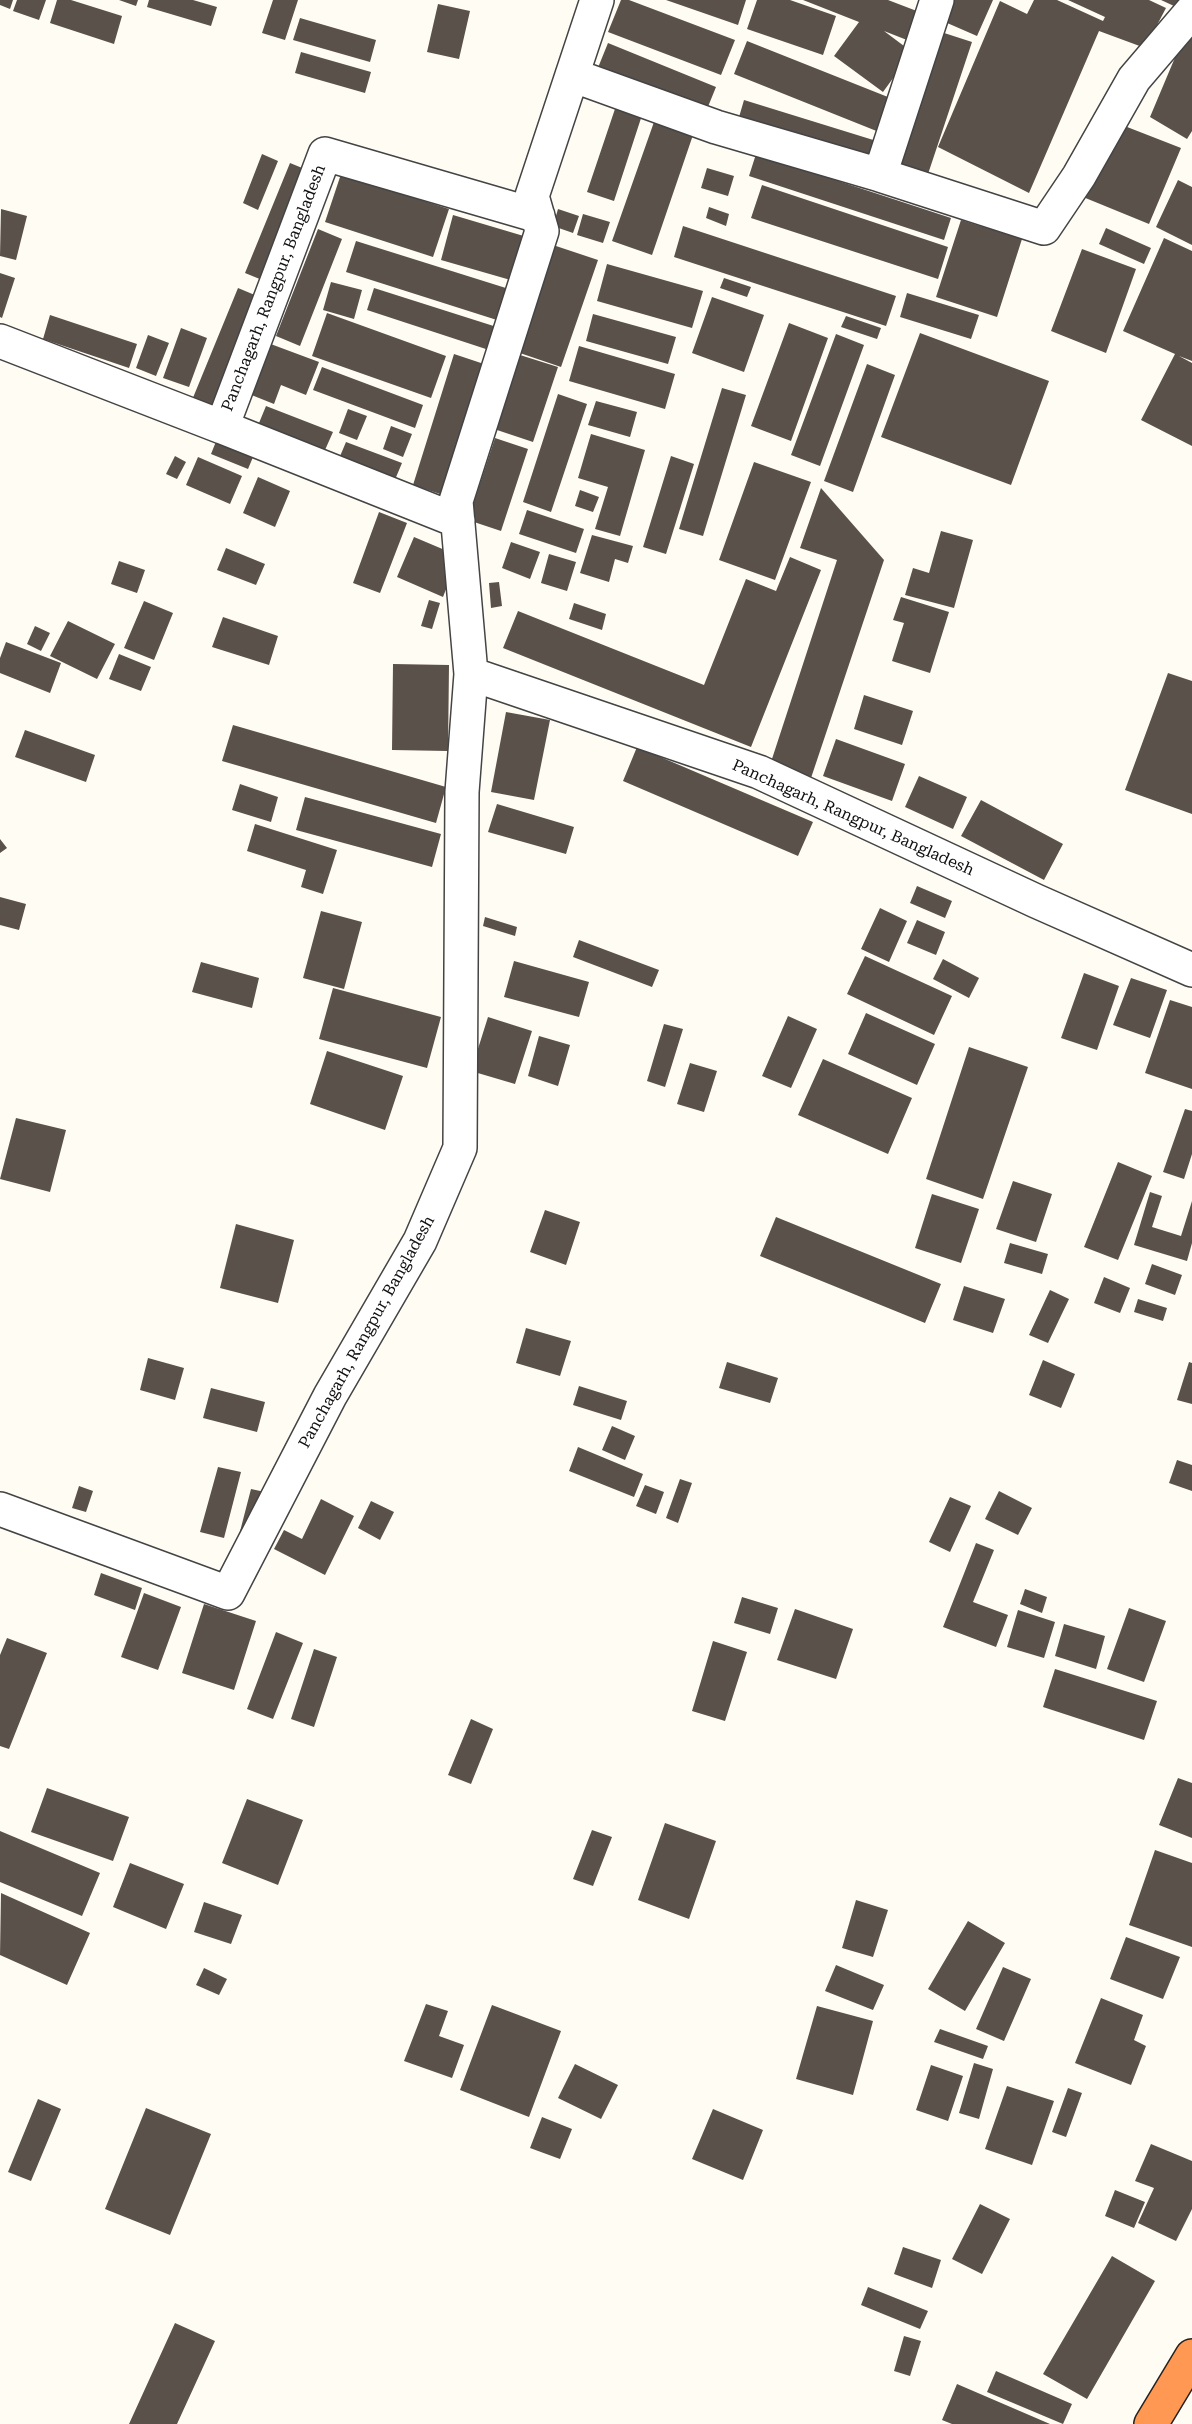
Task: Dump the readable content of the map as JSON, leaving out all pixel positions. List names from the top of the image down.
{
  "streets": {
    "street": ["Panchagarh, Rangpur, Bangladesh"]
  }
}
